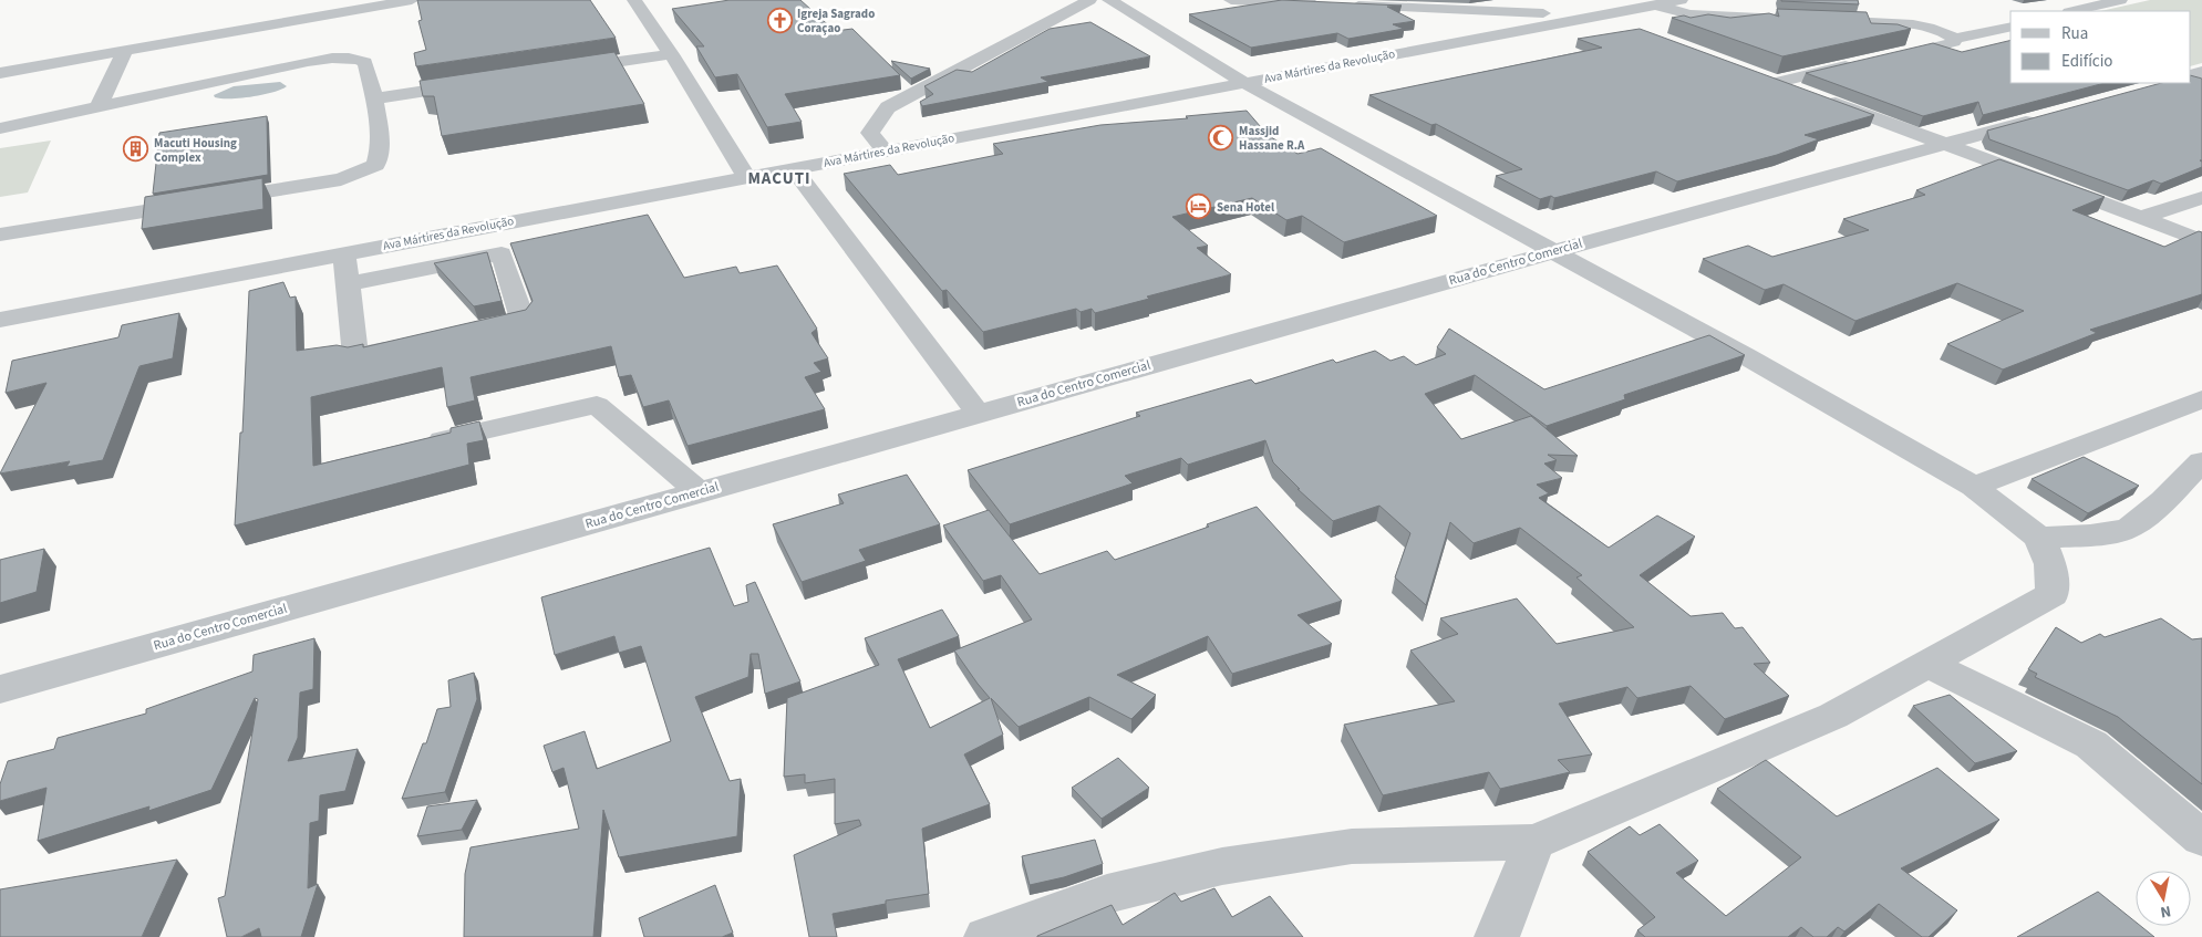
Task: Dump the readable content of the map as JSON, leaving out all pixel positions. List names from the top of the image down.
{
  "streets": {
    "street": ["Ava Mártires da Revolução", "Rua do Centro Comercial"]
  },
  "districts": ["MACUTI"],
  "places": {
    "church": ["Igreja Sagrado Coraçao"],
    "mosque": ["Massjid Hassane R.A"],
    "building": ["Macuti Housing Complex"],
    "hotel": ["Sena Hotel"]
  },
  "legend": ["Rua", "Edifício"],
  "north": "bottom"
}
